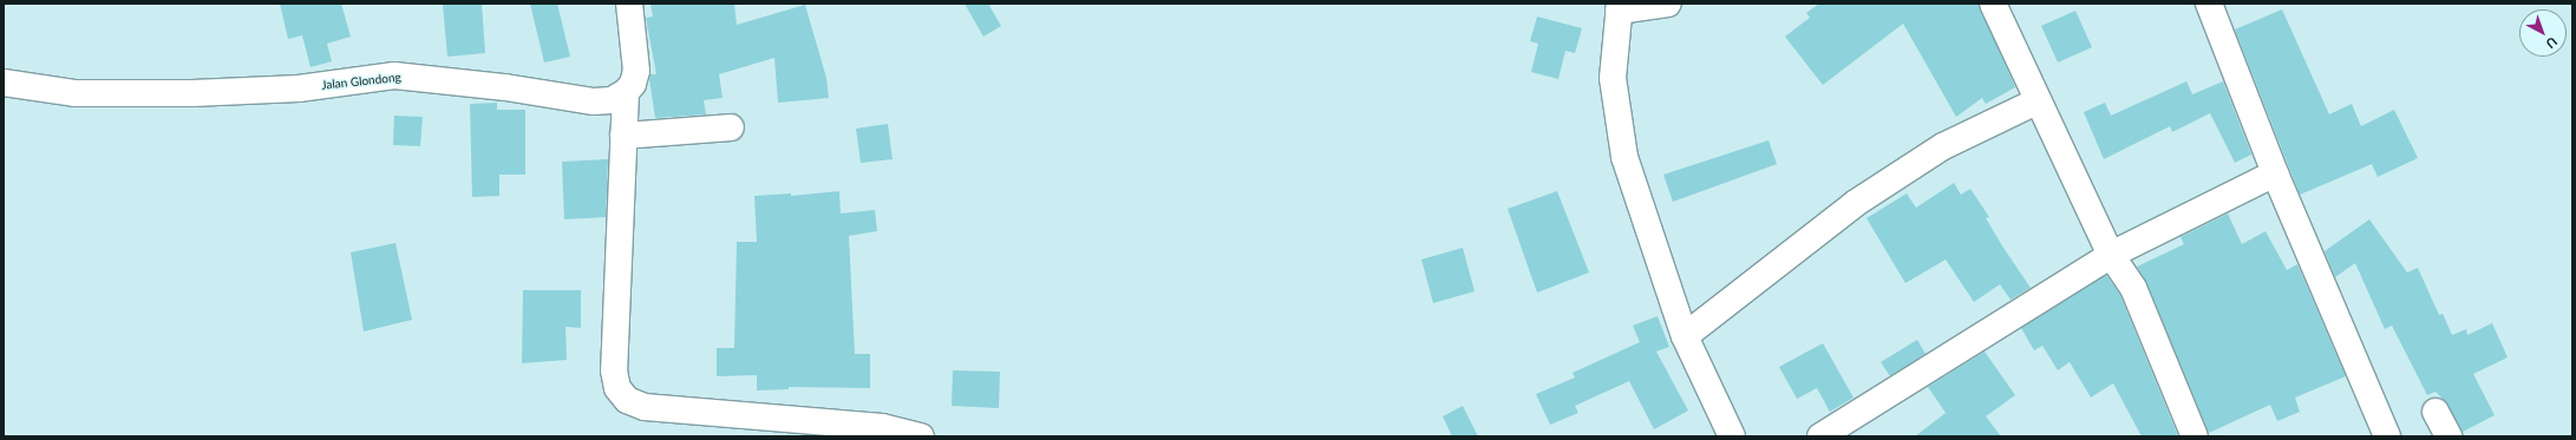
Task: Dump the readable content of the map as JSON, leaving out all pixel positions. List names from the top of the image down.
{
  "streets": {
    "street": ["Jalan Glondong"]
  },
  "north": "bottom right"
}
